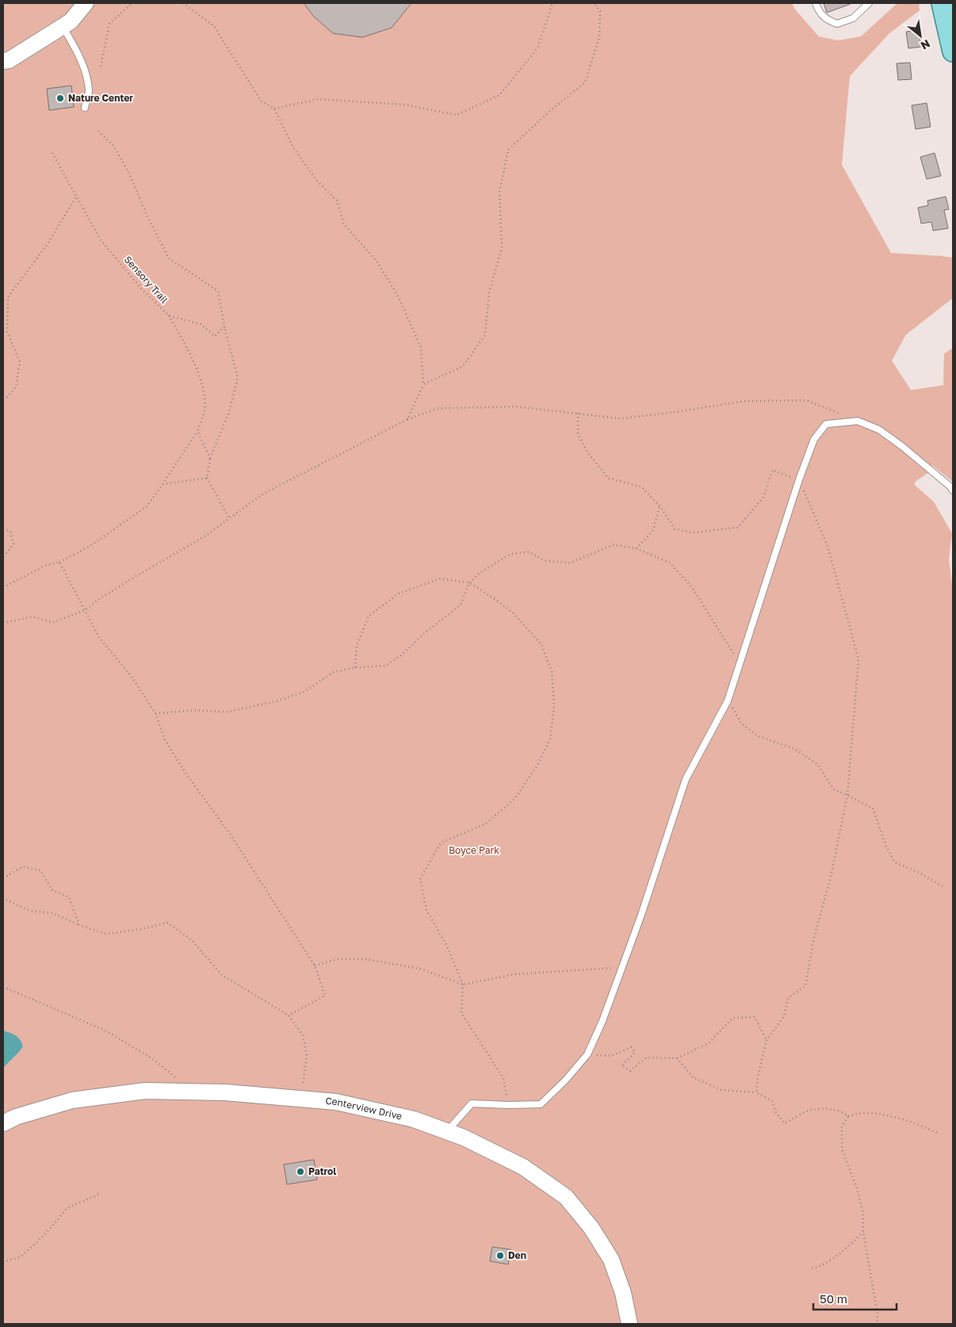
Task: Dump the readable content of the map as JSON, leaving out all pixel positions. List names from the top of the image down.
{
  "streets": {
    "street": ["Centerview Drive"],
    "path": ["Sensory Trail"]
  },
  "parks": ["Boyce Park"],
  "places": ["Nature Center", "Patrol", "Den"],
  "scale_bar": "50 m",
  "north": "bottom right"
}
